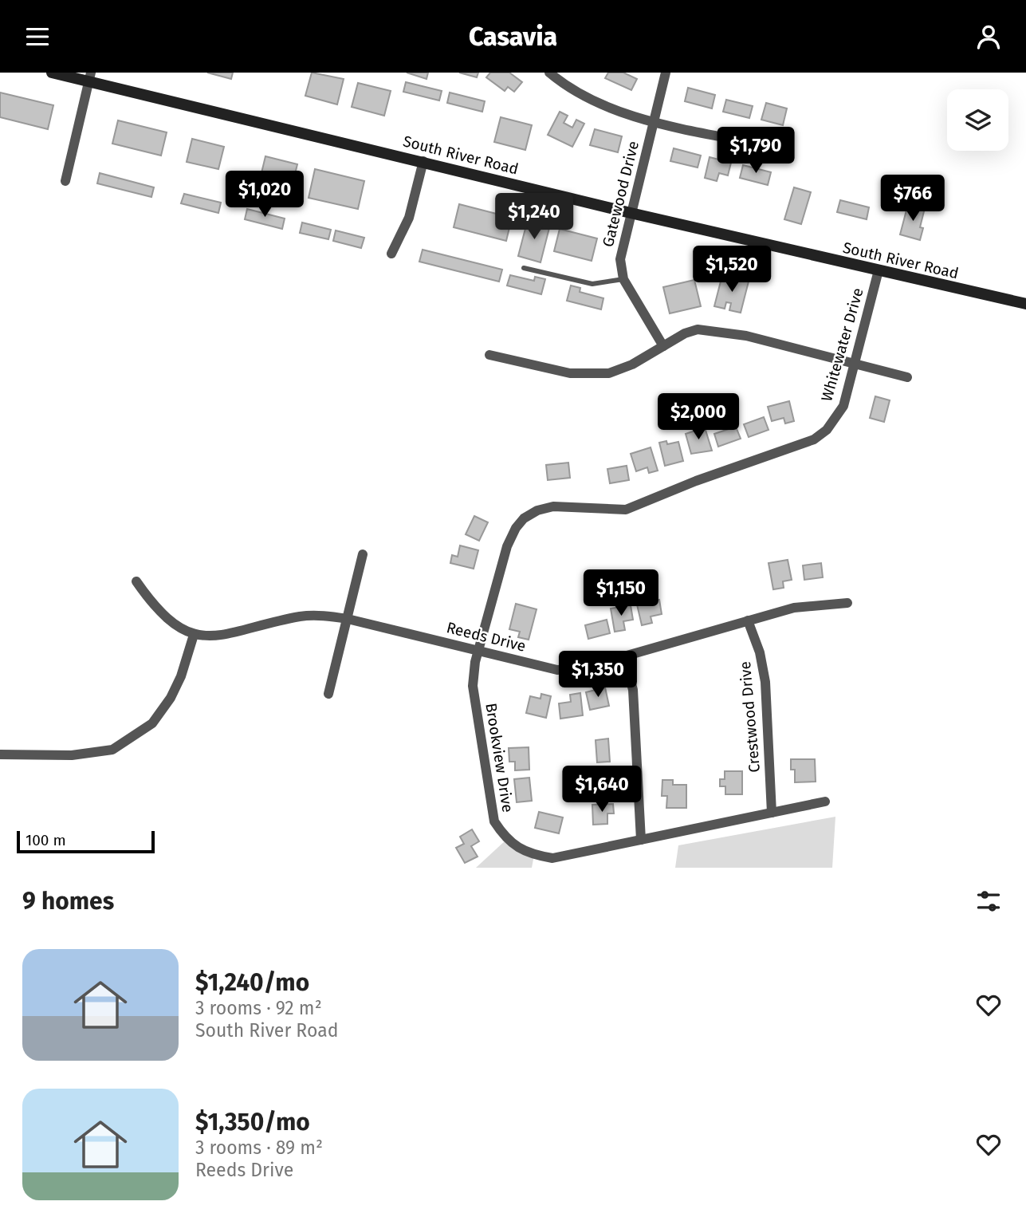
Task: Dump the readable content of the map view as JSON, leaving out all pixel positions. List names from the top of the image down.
{
  "streets": {
    "street": [
      "South River Road",
      "Gatewood Drive",
      "Whitewater Drive",
      "Reeds Drive",
      "Crestwood Drive",
      "Brookview Drive"
    ]
  },
  "crossings": [
    ["South River Road", "Gatewood Drive"],
    ["South River Road", "Whitewater Drive"],
    ["Whitewater Drive", "Reeds Drive"],
    ["Whitewater Drive", "Brookview Drive"],
    ["Reeds Drive", "Crestwood Drive"],
    ["Reeds Drive", "Brookview Drive"],
    ["Crestwood Drive", "Brookview Drive"]
  ],
  "scale_bar": "100 m",
  "page": {
    "header": "Casavia",
    "price": [
      "$1,790",
      "$1,020",
      "$766",
      "$1,240",
      "$1,520",
      "$2,000",
      "$1,150",
      "$1,350",
      "$1,640"
    ],
    "scale": "100 m",
    "heading": "9 homes",
    "list": [
      {
        "name": "$1,240/mo",
        "note": "3 rooms · 92 m² · South River Road"
      },
      {
        "name": "$1,350/mo",
        "note": "3 rooms · 89 m² · Reeds Drive"
      }
    ]
  }
}
